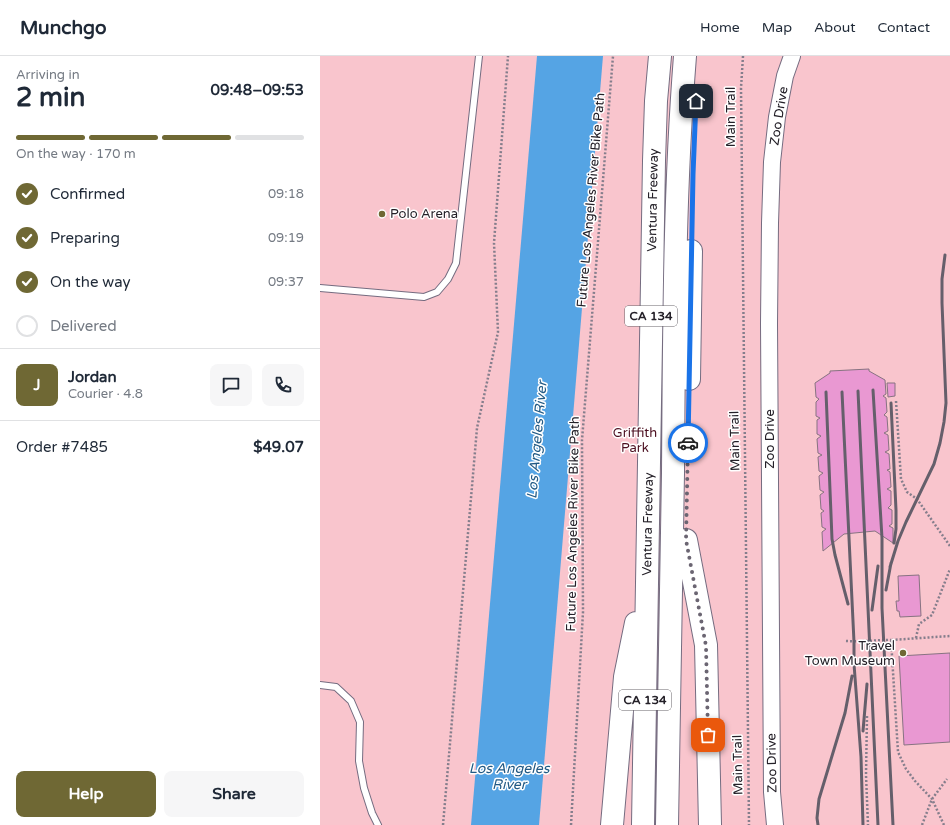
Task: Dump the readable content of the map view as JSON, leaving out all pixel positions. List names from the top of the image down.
{
  "streets": {
    "highway": ["Ventura Freeway", "CA 134"],
    "street": ["Zoo Drive"],
    "path": ["Main Trail", "Future Los Angeles River Bike Path"]
  },
  "water": ["Los Angeles River"],
  "parks": ["Griffith Park"],
  "places": ["Polo Arena", "Travel Town Museum"],
  "page": {
    "header": "Munchgo",
    "nav": [
      "Home",
      "Map",
      "About",
      "Contact"
    ],
    "heading": ["2 min", "Arriving in", "09:48–09:53"],
    "panel": [
      "Jordan",
      "Courier · 4.8",
      "Order #7485",
      "$49.07"
    ],
    "bar": "On the way · 170 m",
    "list": [
      ["Confirmed", "09:18"],
      ["Preparing", "09:19"],
      ["On the way", "09:37"],
      "Delivered"
    ],
    "round": "J",
    "buttons": ["Help", "Share"]
  }
}
